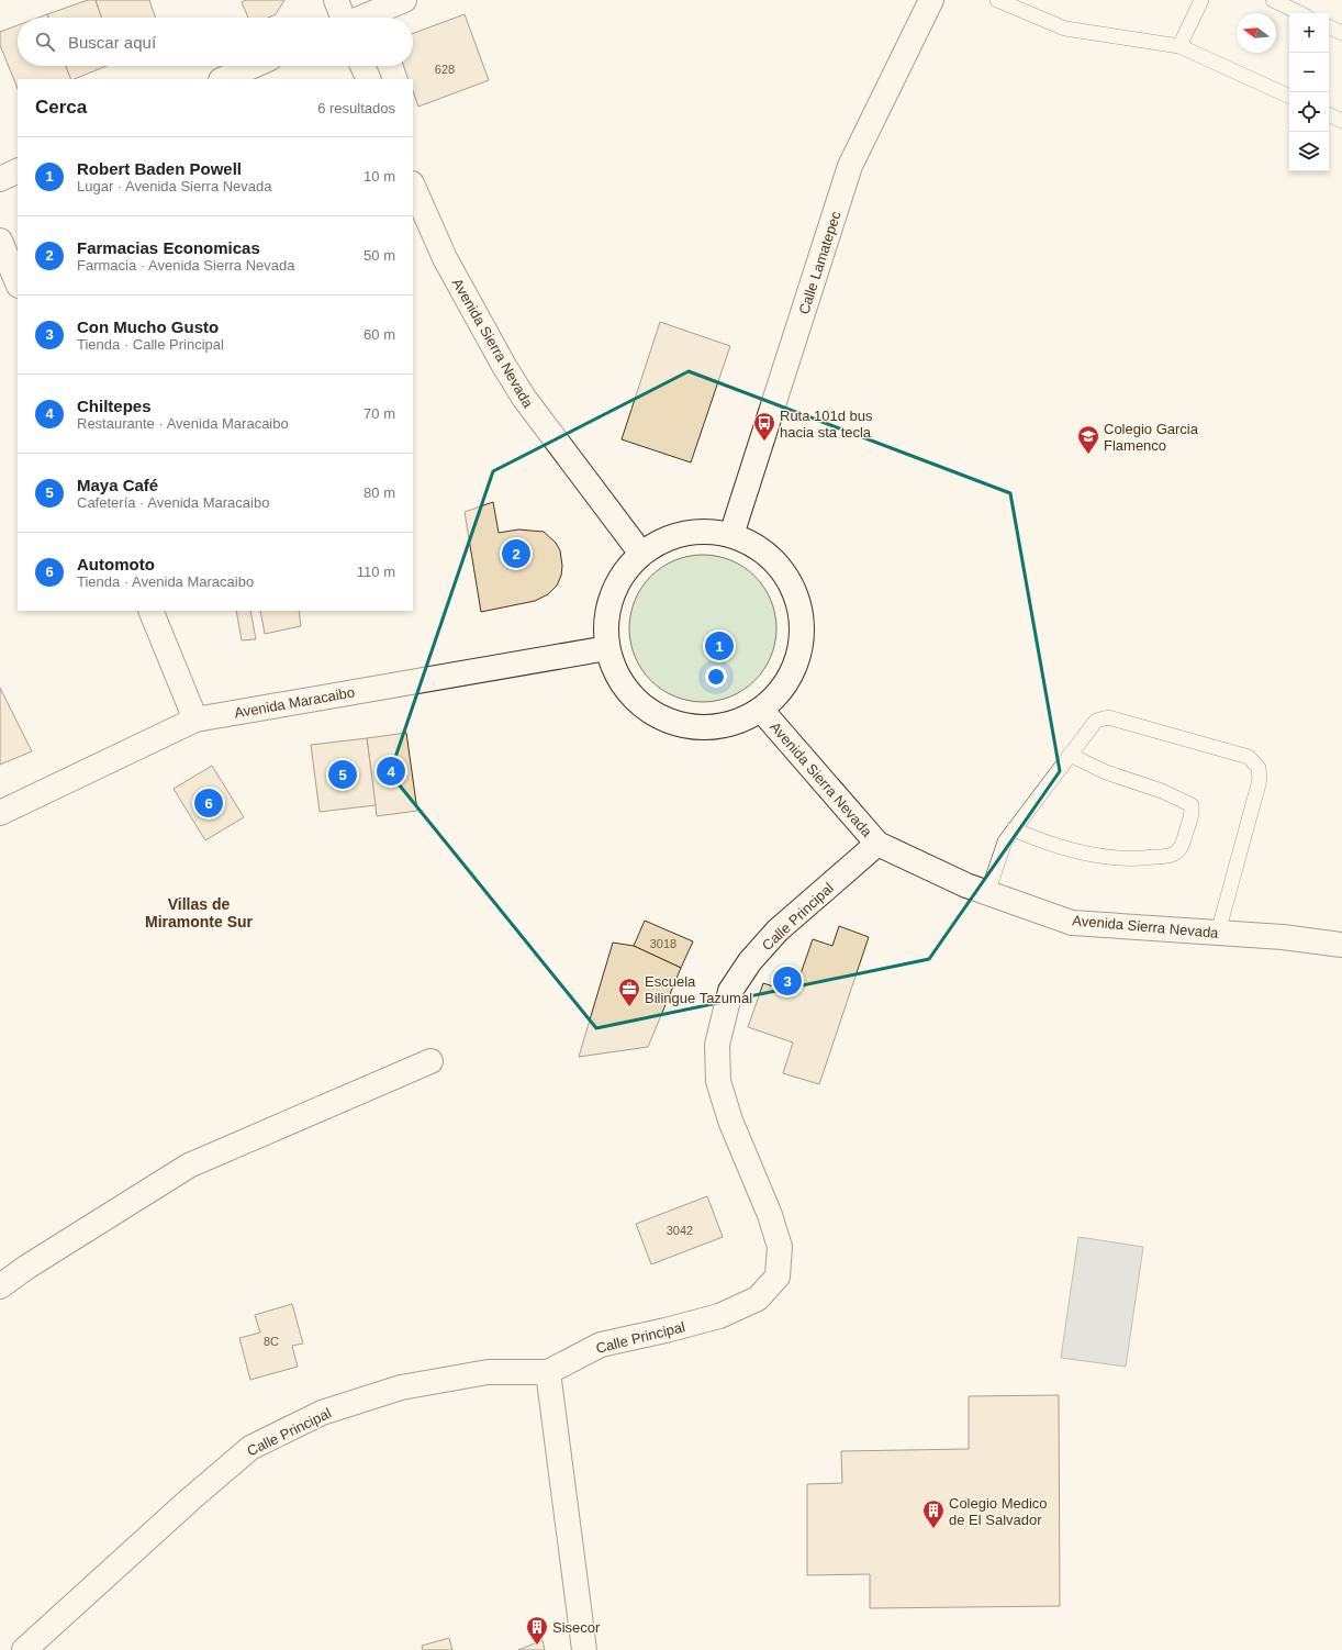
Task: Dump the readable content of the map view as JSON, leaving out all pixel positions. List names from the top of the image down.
{
  "streets": {
    "street": [
      "Calle Lamatepec",
      "Avenida Sierra Nevada",
      "Avenida Maracaibo",
      "Calle Principal"
    ]
  },
  "crossings": [
    ["Avenida Sierra Nevada", "Calle Principal"]
  ],
  "districts": ["Villas de Miramonte Sur"],
  "places": {
    "bus stop": ["Ruta 101d bus hacia sta tecla"],
    "school or university": ["Colegio Garcia Flamenco"],
    "office": ["Escuela Bilingue Tazumal"],
    "building": ["Colegio Medico de El Salvador", "Sisecor"]
  },
  "house_numbers": [
    "628",
    "3018",
    "3042",
    "8C"
  ],
  "north": "left",
  "page": {
    "map_buttons": ["+", "−"],
    "search": "Buscar aquí",
    "heading": ["Cerca", "6 resultados"],
    "list": [
      {
        "mark": "1",
        "name": "Robert Baden Powell",
        "note": "Lugar · Avenida Sierra Nevada",
        "value": "10 m"
      },
      {
        "mark": "2",
        "name": "Farmacias Economicas",
        "note": "Farmacia · Avenida Sierra Nevada",
        "value": "50 m"
      },
      {
        "mark": "3",
        "name": "Con Mucho Gusto",
        "note": "Tienda · Calle Principal",
        "value": "60 m"
      },
      {
        "mark": "4",
        "name": "Chiltepes",
        "note": "Restaurante · Avenida Maracaibo",
        "value": "70 m"
      },
      {
        "mark": "5",
        "name": "Maya Café",
        "note": "Cafetería · Avenida Maracaibo",
        "value": "80 m"
      },
      {
        "mark": "6",
        "name": "Automoto",
        "note": "Tienda · Avenida Maracaibo",
        "value": "110 m"
      }
    ],
    "pins": [
      "2",
      "1",
      "4",
      "5",
      "6",
      "3"
    ]
  }
}
